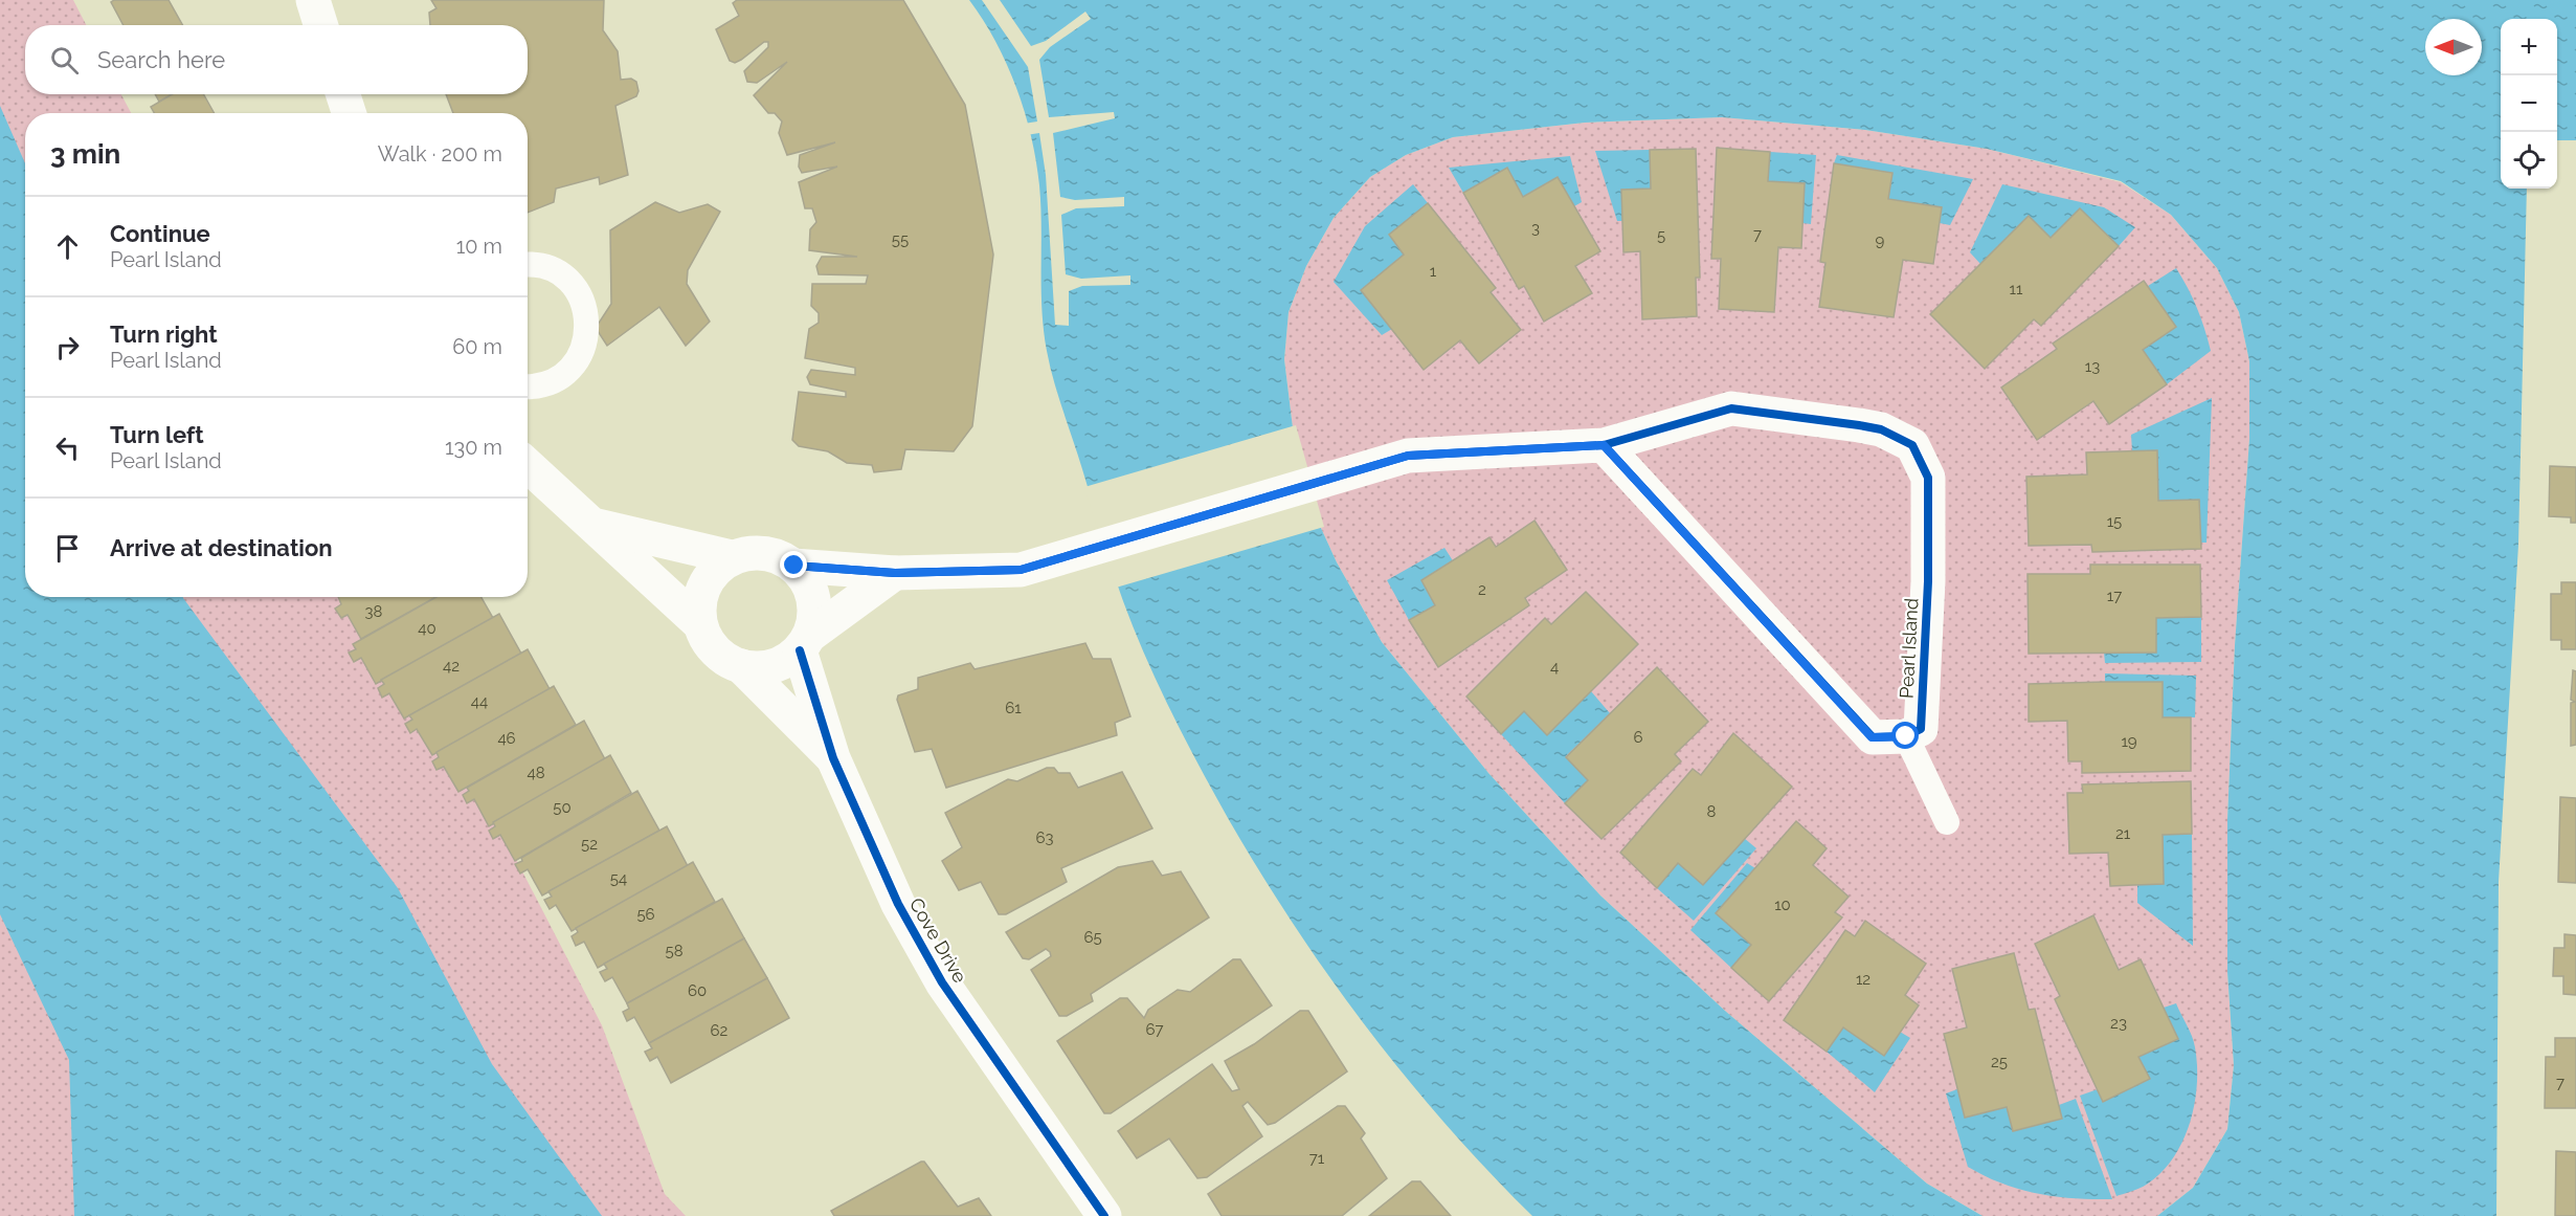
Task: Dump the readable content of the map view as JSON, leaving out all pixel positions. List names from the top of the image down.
{
  "streets": {
    "street": ["Pearl Island", "Cove Drive"]
  },
  "crossings": [
    ["Pearl Island", "Cove Drive"]
  ],
  "house_numbers": [
    "3",
    "7",
    "5",
    "55",
    "9",
    "1",
    "11",
    "13",
    "15",
    "2",
    "17",
    "38",
    "40",
    "42",
    "4",
    "44",
    "61",
    "6",
    "46",
    "19",
    "48",
    "50",
    "8",
    "21",
    "63",
    "52",
    "54",
    "10",
    "56",
    "65",
    "58",
    "12",
    "60",
    "23",
    "67",
    "62",
    "25",
    "7",
    "71"
  ],
  "north": "left",
  "page": {
    "map_buttons": ["+", "−"],
    "search": "Search here",
    "heading": ["3 min", "Walk · 200 m"],
    "list": [
      ["Continue", "Pearl Island", "10 m"],
      ["Turn right", "Pearl Island", "60 m"],
      ["Turn left", "Pearl Island", "130 m"],
      "Arrive at destination"
    ]
  }
}
